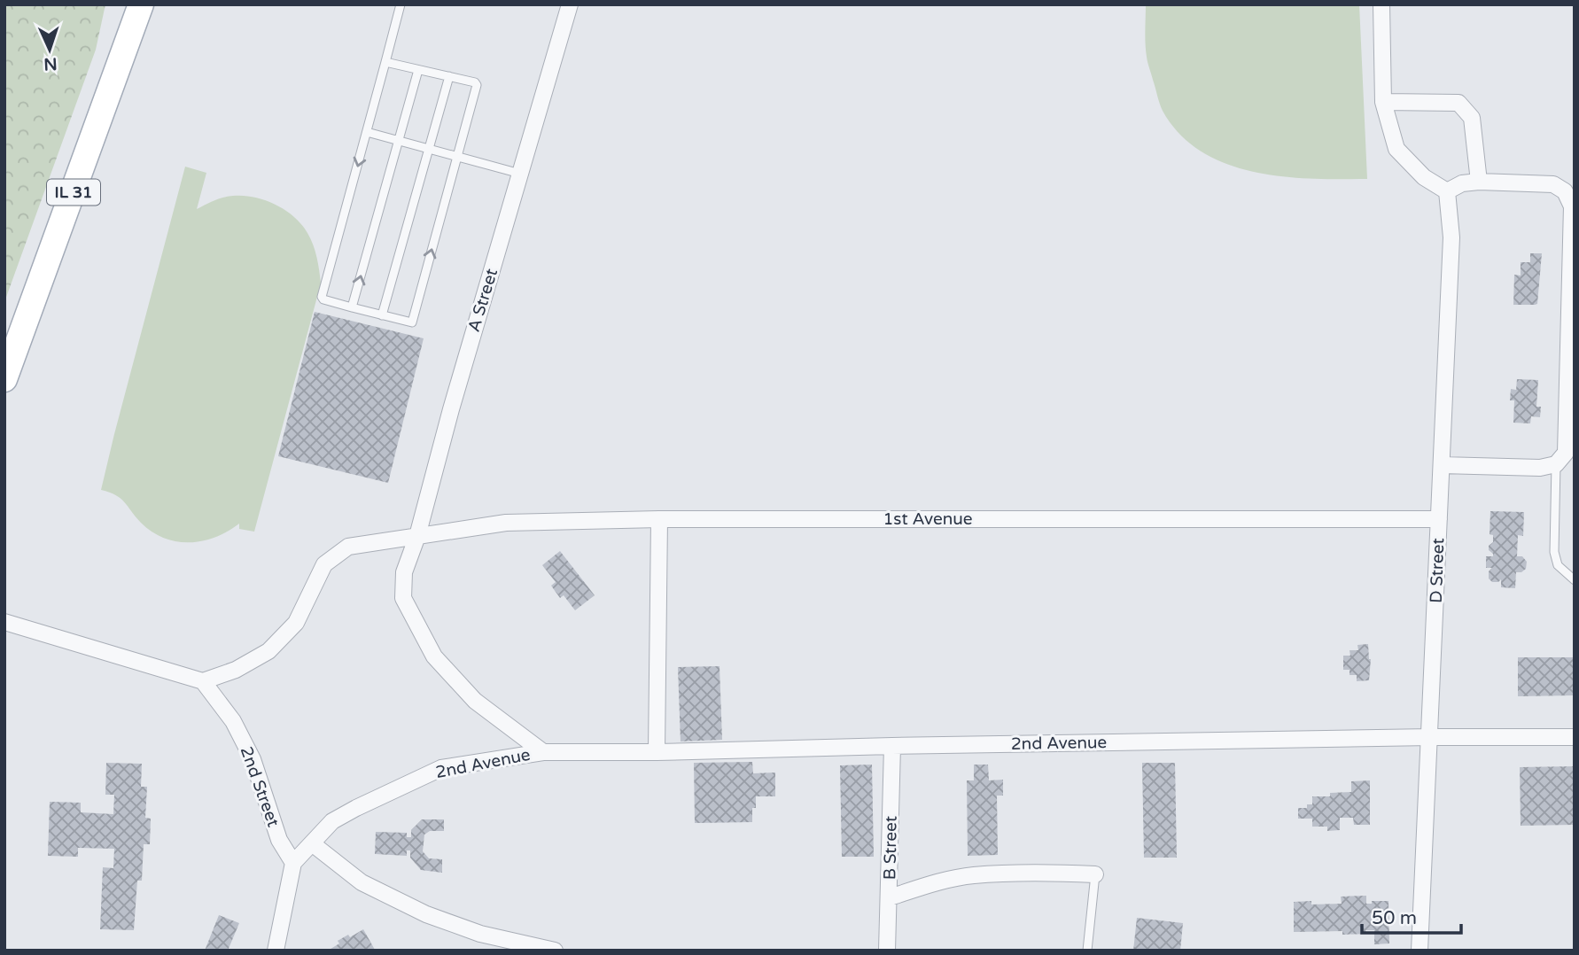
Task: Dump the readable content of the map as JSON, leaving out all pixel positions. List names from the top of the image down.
{
  "streets": {
    "main road": ["IL 31"],
    "street": [
      "A Street",
      "1st Avenue",
      "D Street",
      "2nd Avenue",
      "2nd Street",
      "B Street"
    ]
  },
  "crossings": [
    ["A Street", "1st Avenue"],
    ["A Street", "2nd Avenue"],
    ["1st Avenue", "D Street"],
    ["1st Avenue", "2nd Street"],
    ["D Street", "2nd Avenue"],
    ["2nd Avenue", "B Street"]
  ],
  "scale_bar": "50 m",
  "north": "bottom"
}
